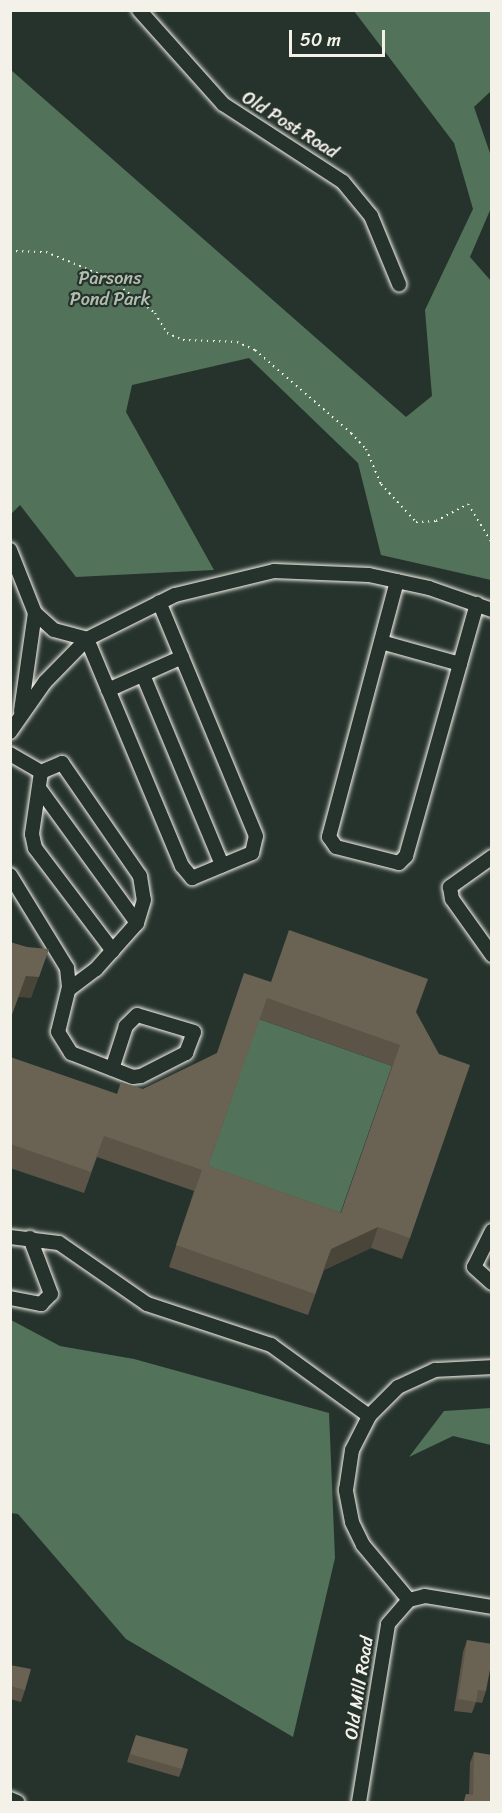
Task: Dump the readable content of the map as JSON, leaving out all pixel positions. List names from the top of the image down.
{
  "streets": {
    "street": ["Old Post Road", "Old Mill Road"]
  },
  "parks": ["Parsons Pond Park"],
  "scale_bar": "50 m"
}
